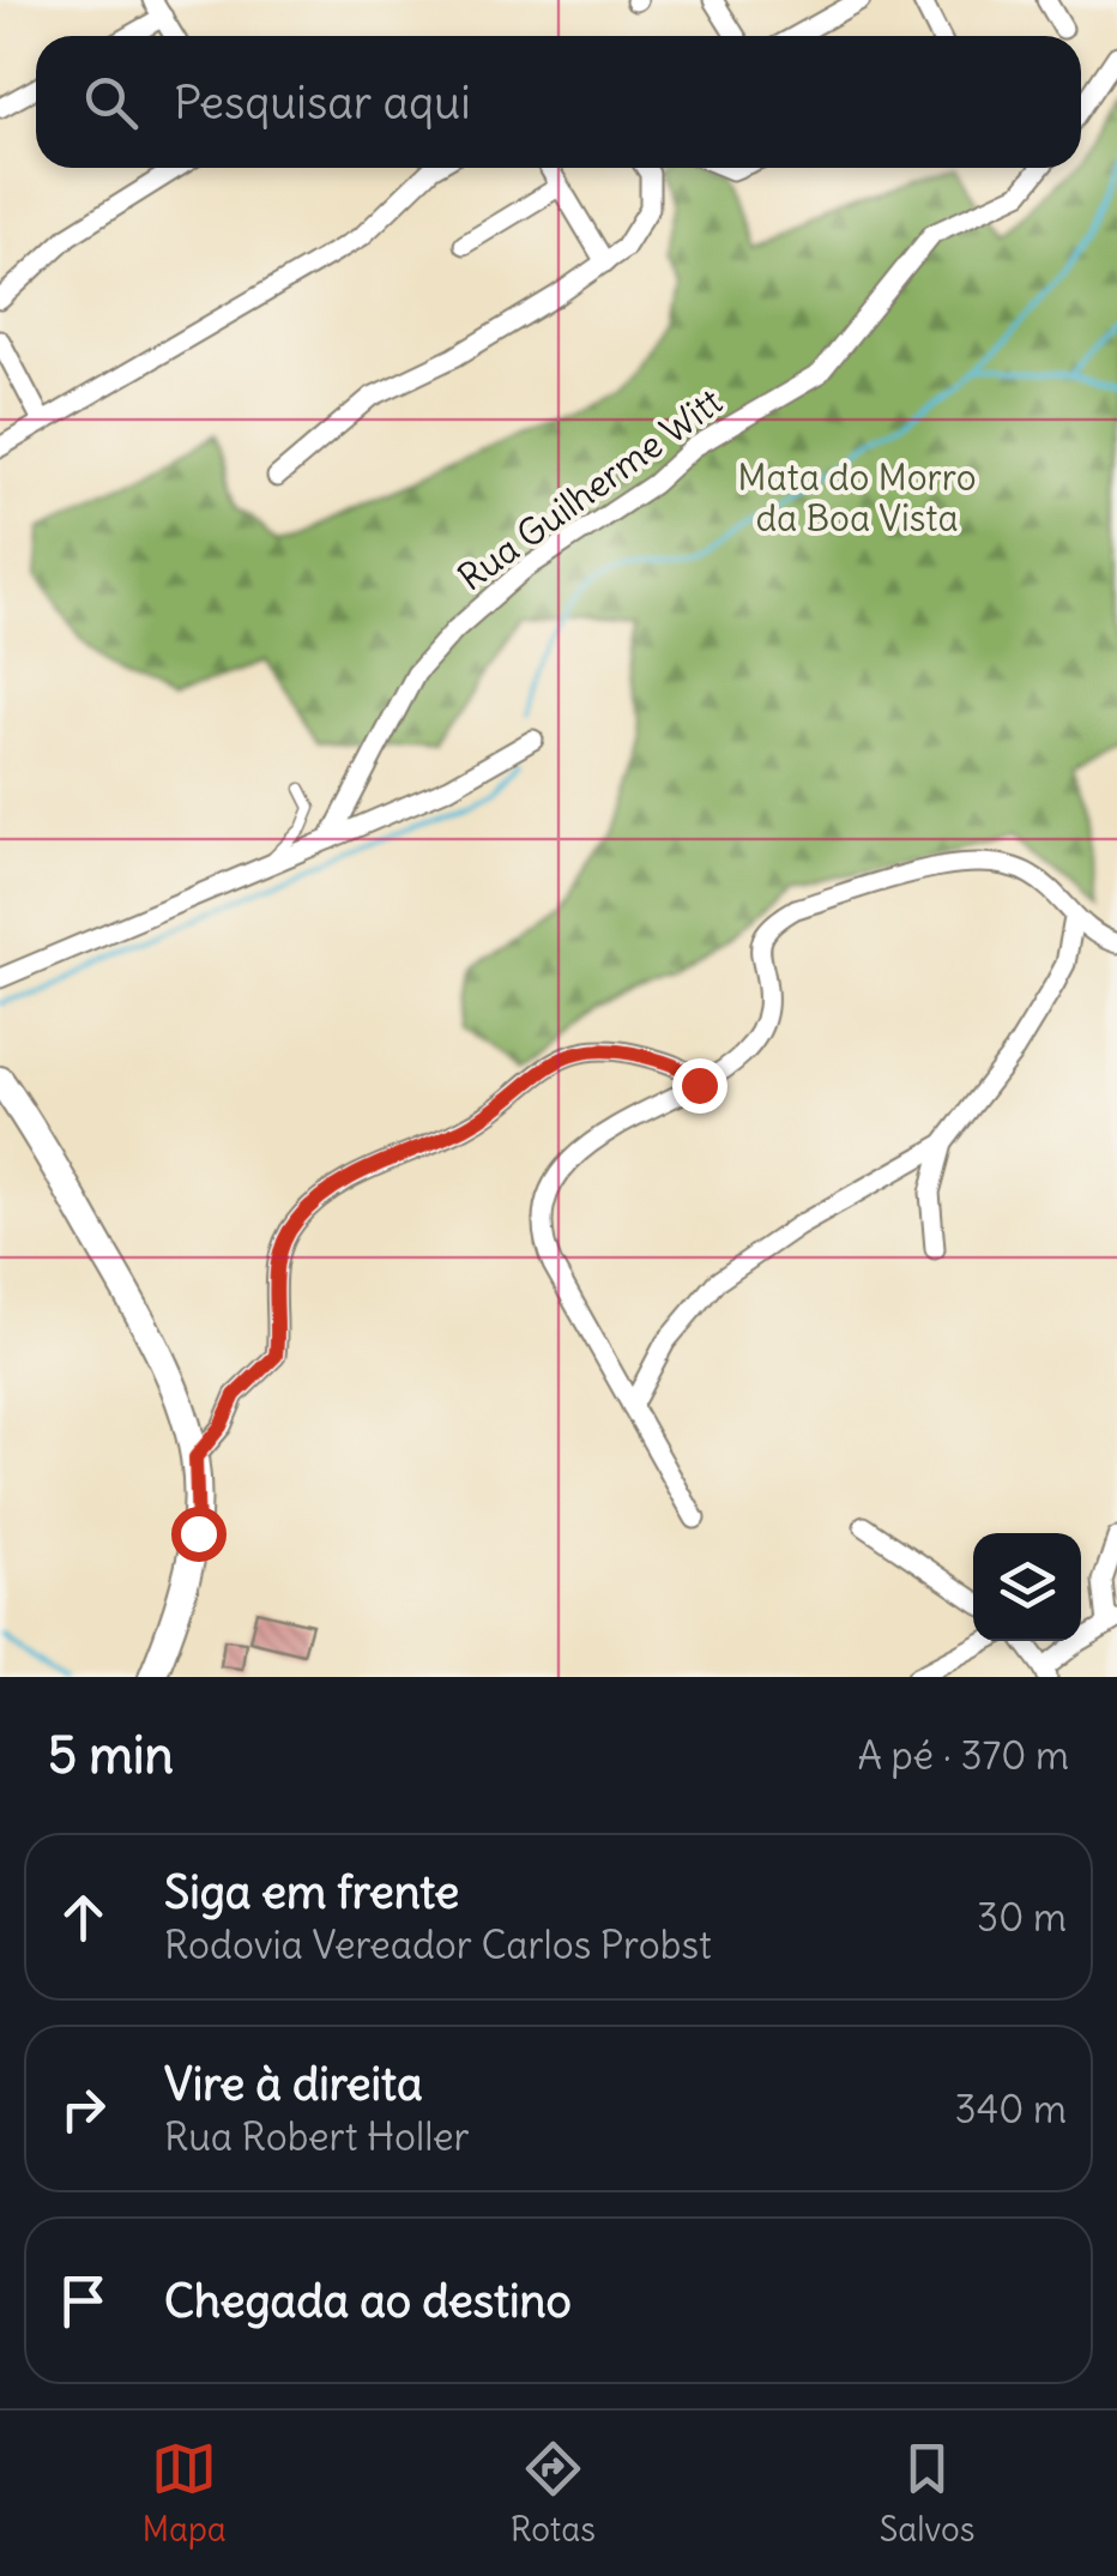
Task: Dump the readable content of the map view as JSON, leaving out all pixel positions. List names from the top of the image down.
{
  "streets": {
    "street": ["Rua Guilherme Witt"]
  },
  "parks": ["Mata do Morro da Boa Vista"],
  "page": {
    "search": "Pesquisar aqui",
    "heading": ["5 min", "A pé · 370 m"],
    "list": [
      ["Siga em frente", "Rodovia Vereador Carlos Probst", "30 m"],
      ["Vire à direita", "Rua Robert Holler", "340 m"],
      "Chegada ao destino"
    ],
    "nav": ["Mapa", "Rotas", "Salvos"]
  }
}
